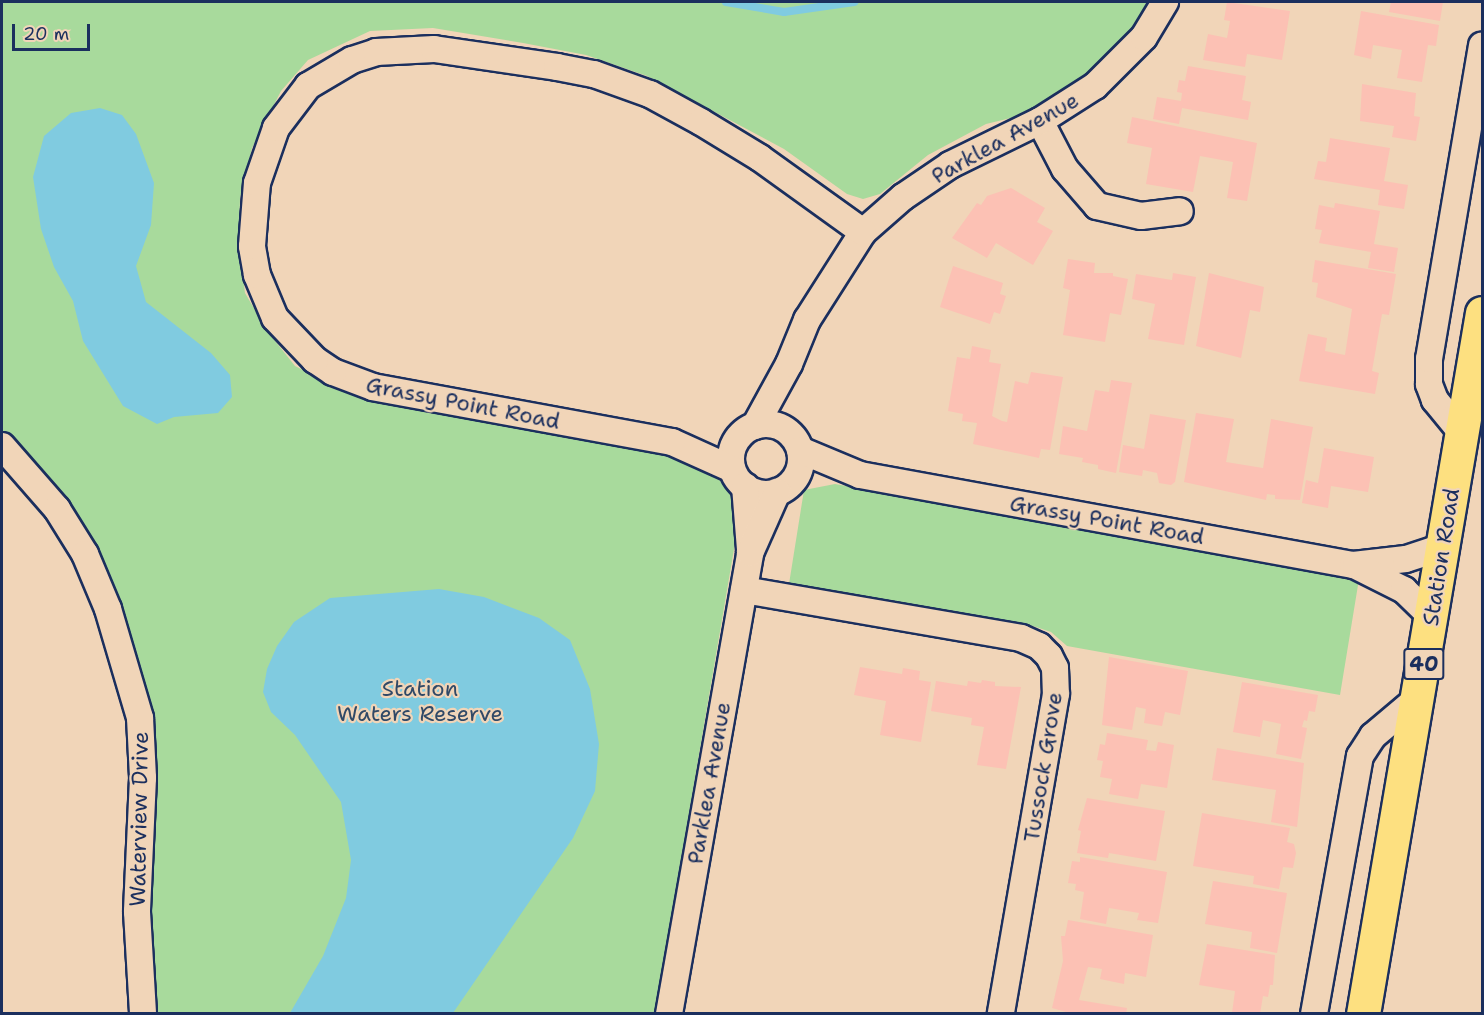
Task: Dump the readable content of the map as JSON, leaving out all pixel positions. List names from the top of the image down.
{
  "streets": {
    "main road": ["Station Road", "40"],
    "street": [
      "Parklea Avenue",
      "Grassy Point Road",
      "Tussock Grove",
      "Waterview Drive"
    ]
  },
  "crossings": [
    ["Parklea Avenue", "Grassy Point Road"],
    ["Parklea Avenue", "Tussock Grove"],
    ["Grassy Point Road", "Station Road"]
  ],
  "parks": ["Station Waters Reserve"],
  "scale_bar": "20 m"
}
